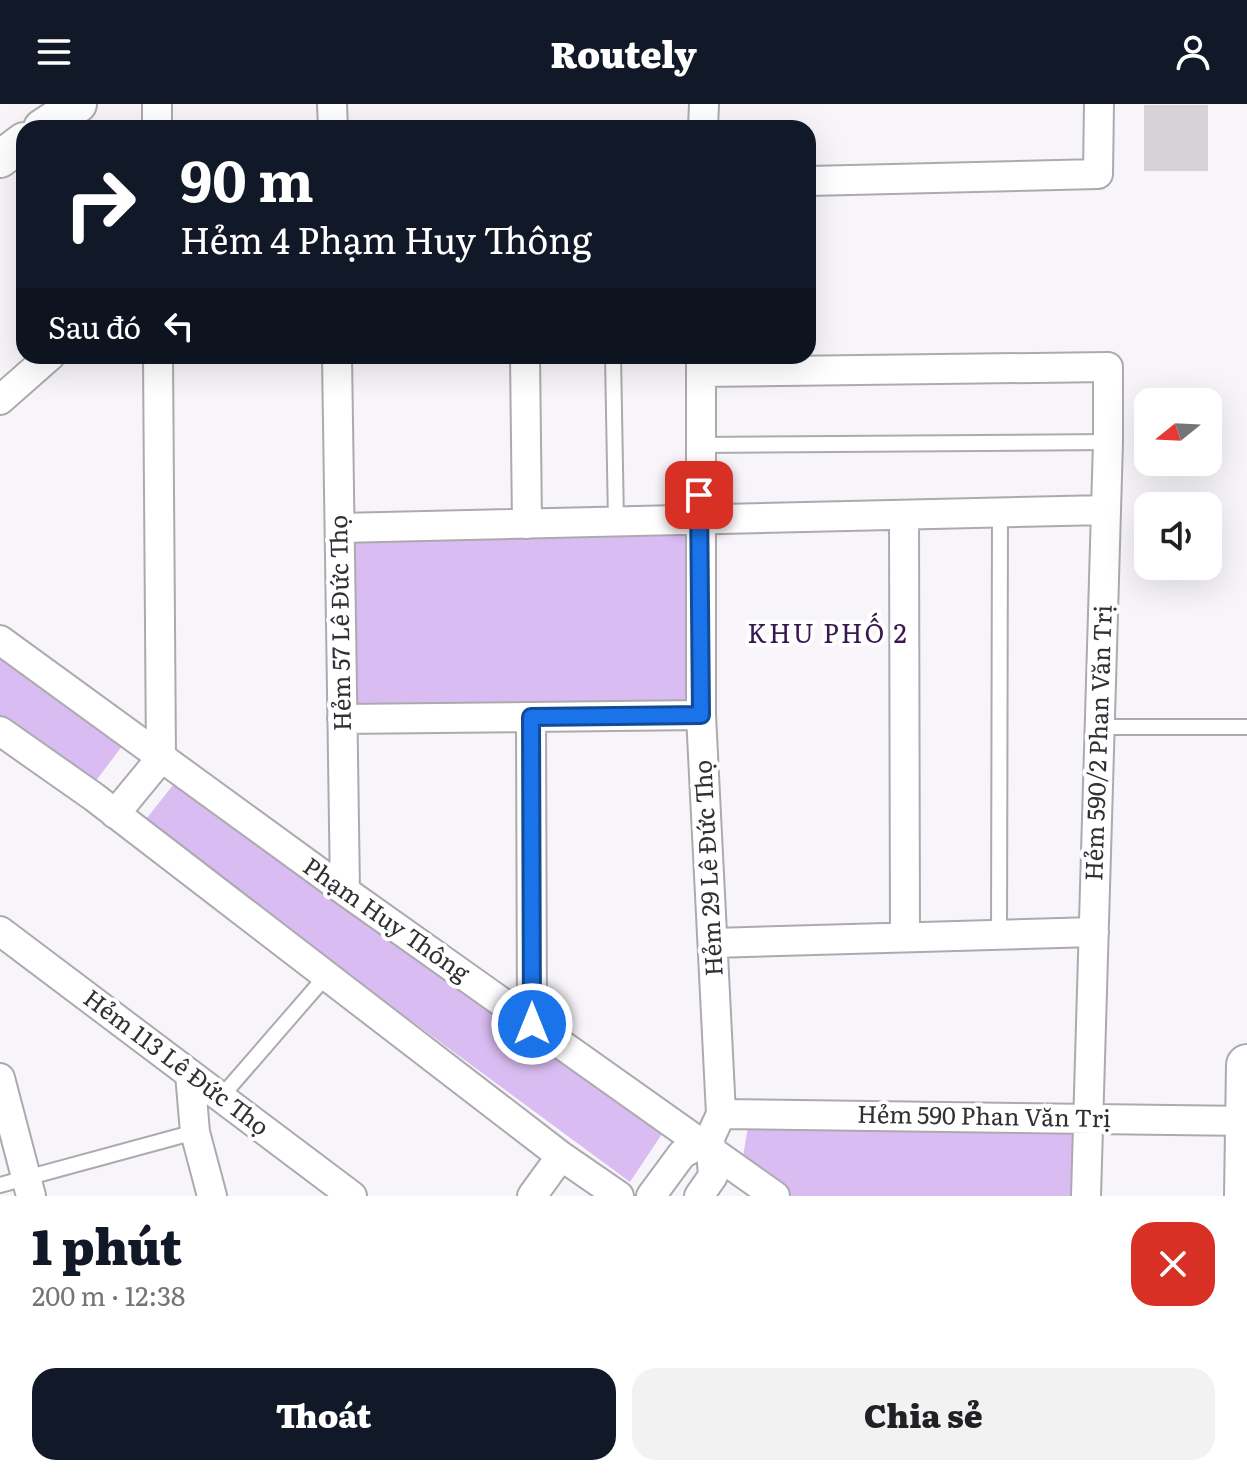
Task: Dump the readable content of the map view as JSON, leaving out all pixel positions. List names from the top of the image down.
{
  "streets": {
    "street": [
      "Hẻm 57 Lê Đức Thọ",
      "Hẻm 590/2 Phan Văn Trị",
      "Hẻm 29 Lê Đức Thọ",
      "Phạm Huy Thông",
      "Hẻm 113 Lê Đức Thọ",
      "Hẻm 590 Phan Văn Trị"
    ]
  },
  "crossings": [
    ["Hẻm 57 Lê Đức Thọ", "Phạm Huy Thông"],
    ["Hẻm 590/2 Phan Văn Trị", "Hẻm 29 Lê Đức Thọ"],
    ["Hẻm 590/2 Phan Văn Trị", "Hẻm 590 Phan Văn Trị"],
    ["Hẻm 29 Lê Đức Thọ", "Phạm Huy Thông"],
    ["Hẻm 29 Lê Đức Thọ", "Hẻm 590 Phan Văn Trị"],
    ["Phạm Huy Thông", "Hẻm 590 Phan Văn Trị"]
  ],
  "districts": ["KHU PHỐ 2"],
  "north": "left",
  "page": {
    "header": "Routely",
    "turn": ["90 m", "Hẻm 4 Phạm Huy Thông"],
    "then": "Sau đó",
    "heading": ["1 phút", "200 m · 12:38"],
    "buttons": ["Thoát", "Chia sẻ"]
  }
}
